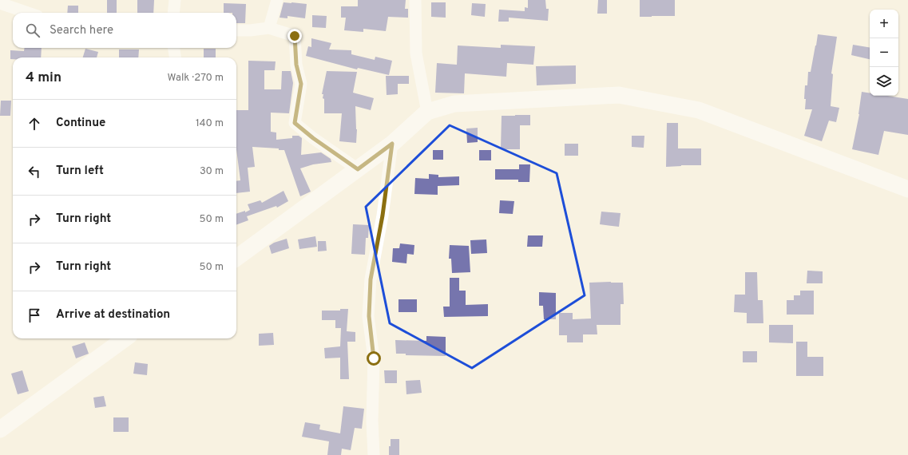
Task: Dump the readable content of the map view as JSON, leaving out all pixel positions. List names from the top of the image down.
{
  "page": {
    "map_buttons": ["+", "−"],
    "search": "Search here",
    "heading": ["4 min", "Walk · 270 m"],
    "list": [
      ["Continue", "140 m"],
      ["Turn left", "30 m"],
      ["Turn right", "50 m"],
      ["Turn right", "50 m"],
      "Arrive at destination"
    ]
  }
}
